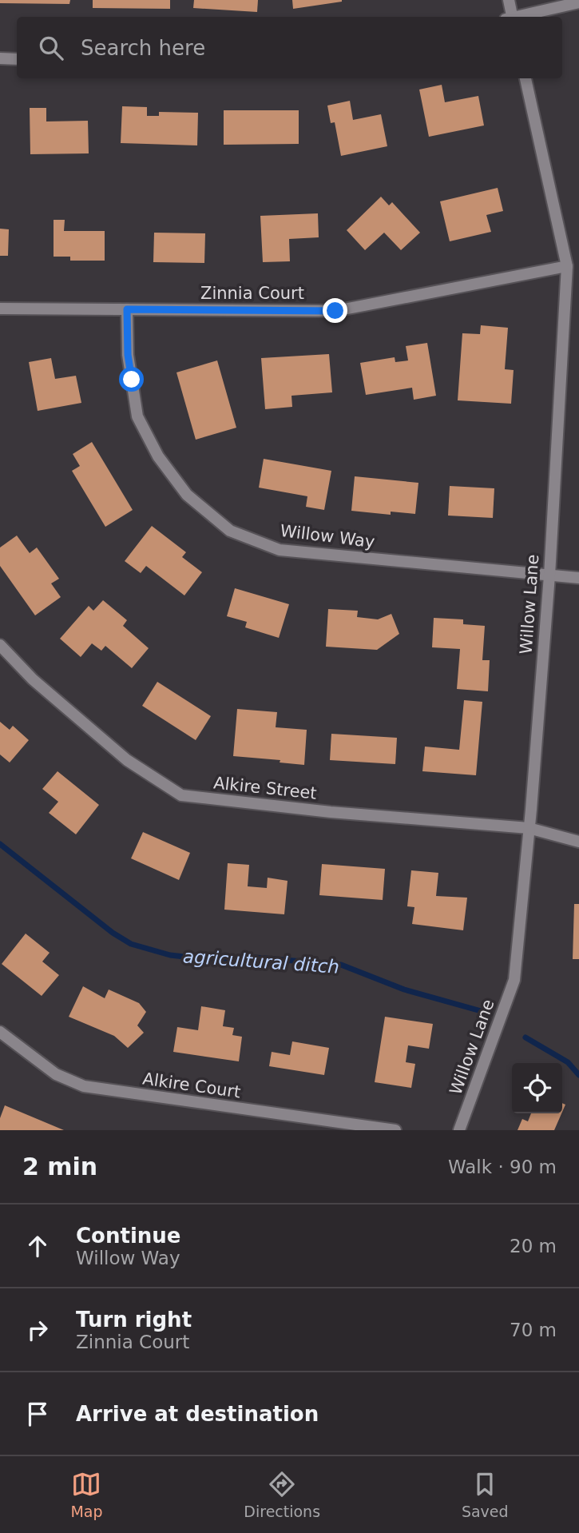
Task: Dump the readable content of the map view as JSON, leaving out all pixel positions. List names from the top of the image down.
{
  "streets": {
    "street": [
      "Zinnia Court",
      "Willow Way",
      "Willow Lane",
      "Alkire Street",
      "Alkire Court"
    ]
  },
  "crossings": [
    ["Zinnia Court", "Willow Way"],
    ["Zinnia Court", "Willow Lane"],
    ["Willow Way", "Willow Lane"],
    ["Willow Lane", "Alkire Street"]
  ],
  "water": ["agricultural ditch"],
  "page": {
    "search": "Search here",
    "heading": ["2 min", "Walk · 90 m"],
    "list": [
      ["Continue", "Willow Way", "20 m"],
      ["Turn right", "Zinnia Court", "70 m"],
      "Arrive at destination"
    ],
    "nav": ["Map", "Directions", "Saved"]
  }
}
